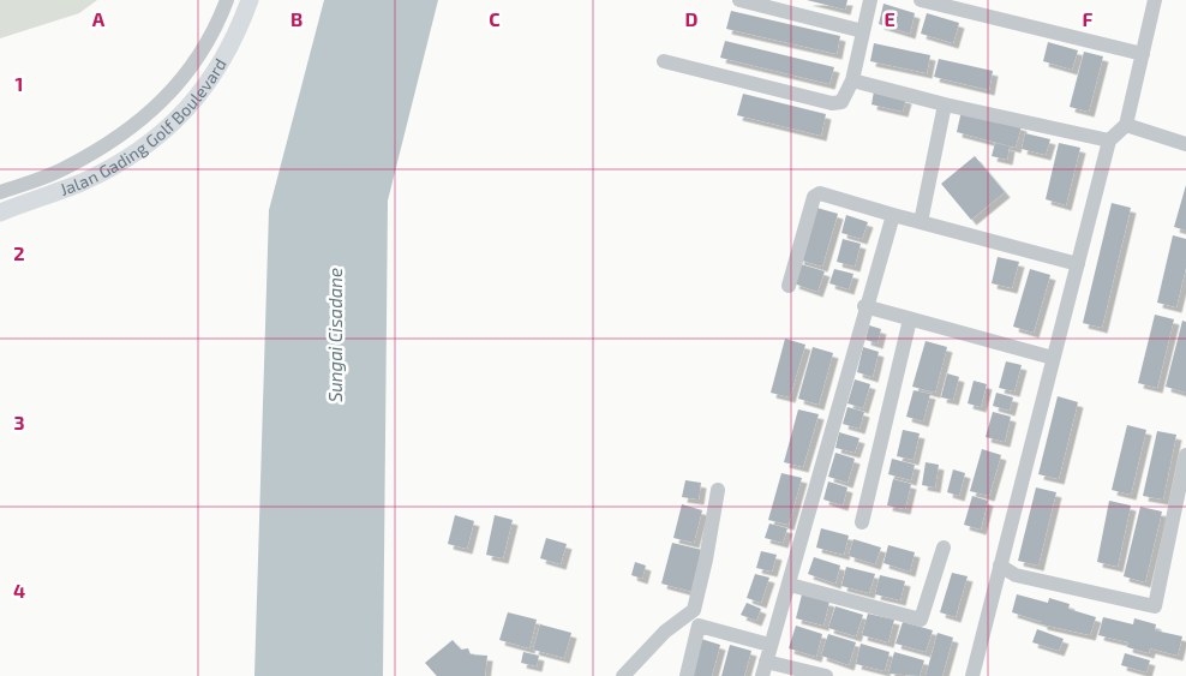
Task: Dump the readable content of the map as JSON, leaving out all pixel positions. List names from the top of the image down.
{
  "streets": {
    "main road": ["Jalan Gading Golf Boulevard"]
  },
  "water": ["Sungai Cisadane"],
  "grid": {
    "columns": [
      "A",
      "B",
      "C",
      "D",
      "E",
      "F"
    ],
    "rows": [
      "1",
      "2",
      "3",
      "4"
    ]
  }
}
